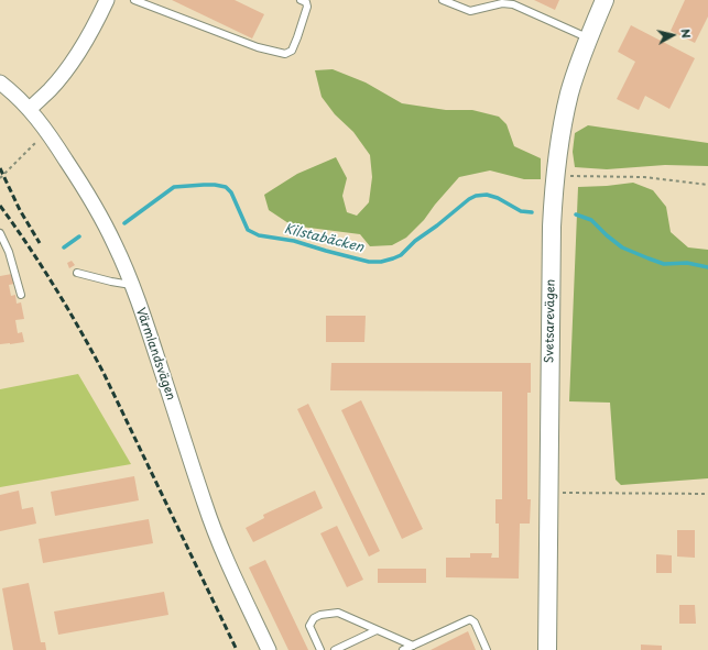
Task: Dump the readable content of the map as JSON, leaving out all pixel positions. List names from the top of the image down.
{
  "streets": {
    "street": ["Svetsarevägen", "Värmlandsvägen"]
  },
  "water": ["Kilstabäcken"],
  "north": "right"
}
